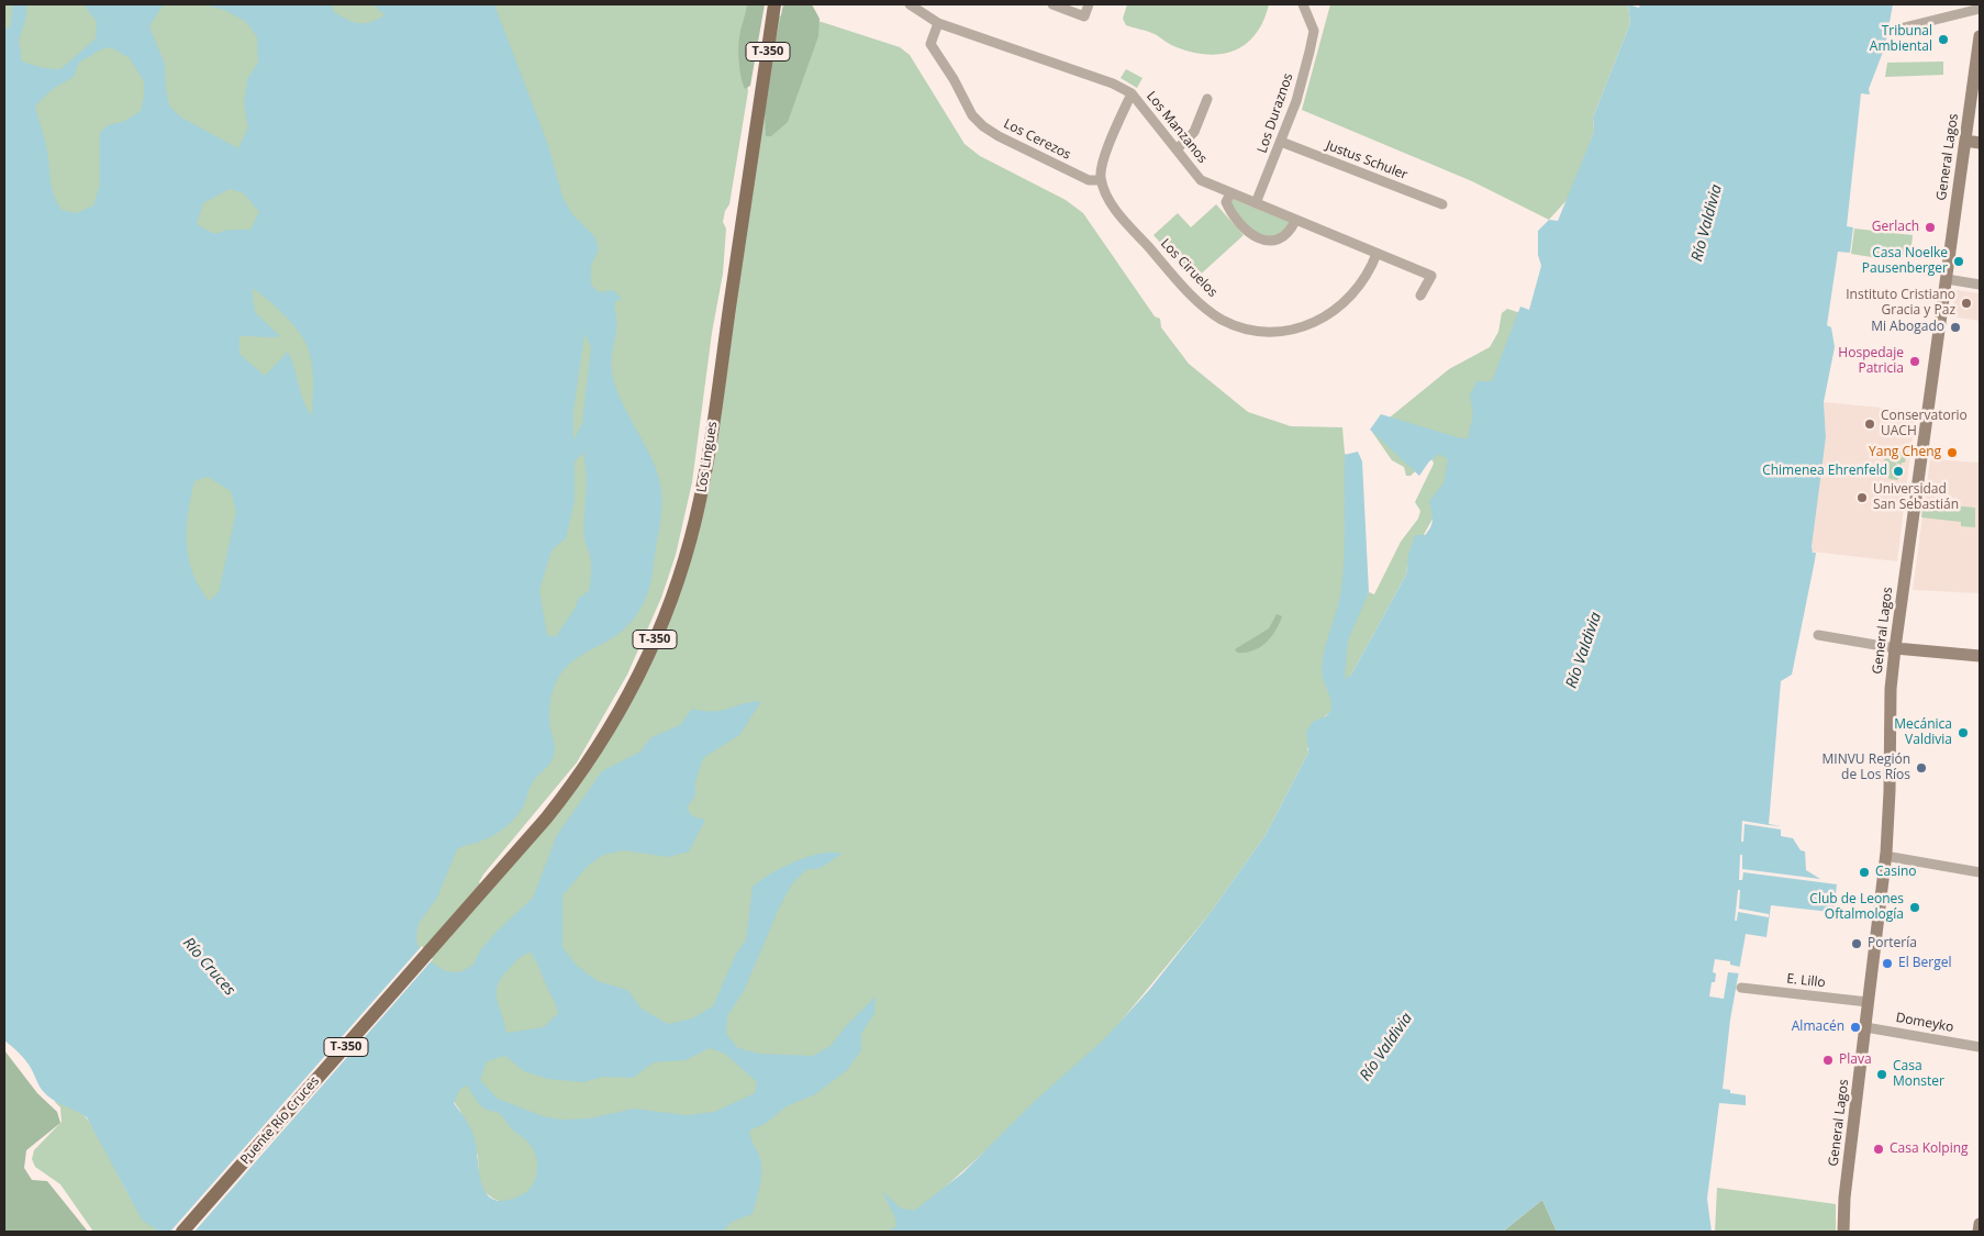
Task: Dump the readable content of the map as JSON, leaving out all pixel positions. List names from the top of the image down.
{
  "streets": {
    "main road": [
      "T-350",
      "General Lagos",
      "Los Lingues",
      "Puente Río Cruces"
    ],
    "street": [
      "Los Duraznos",
      "Los Manzanos",
      "Los Cerezos",
      "Justus Schuler",
      "Los Ciruelos",
      "E. Lillo",
      "Domeyko"
    ]
  },
  "crossings": [
    ["Los Duraznos", "Los Manzanos"],
    ["Los Duraznos", "Justus Schuler"],
    ["Los Manzanos", "Los Cerezos"],
    ["Los Manzanos", "Los Ciruelos"],
    ["Los Cerezos", "Los Ciruelos"],
    ["General Lagos", "E. Lillo"],
    ["General Lagos", "Domeyko"],
    ["Los Lingues", "Puente Río Cruces"]
  ],
  "water": ["Río Valdivia", "Río Cruces"],
  "places": [
    "Tribunal Ambiental",
    "Gerlach",
    "Casa Noelke Pausenberger",
    "Instituto Cristiano Gracia y Paz",
    "Mi Abogado",
    "Hospedaje Patricia",
    "Conservatorio UACH",
    "Yang Cheng",
    "Chimenea Ehrenfeld",
    "Universidad San Sebastián",
    "Mecánica Valdivia",
    "MINVU Región de Los Ríos",
    "Casino",
    "Club de Leones Oftalmología",
    "Portería",
    "El Bergel",
    "Almacén",
    "Plava",
    "Casa Monster",
    "Casa Kolping"
  ]
}
